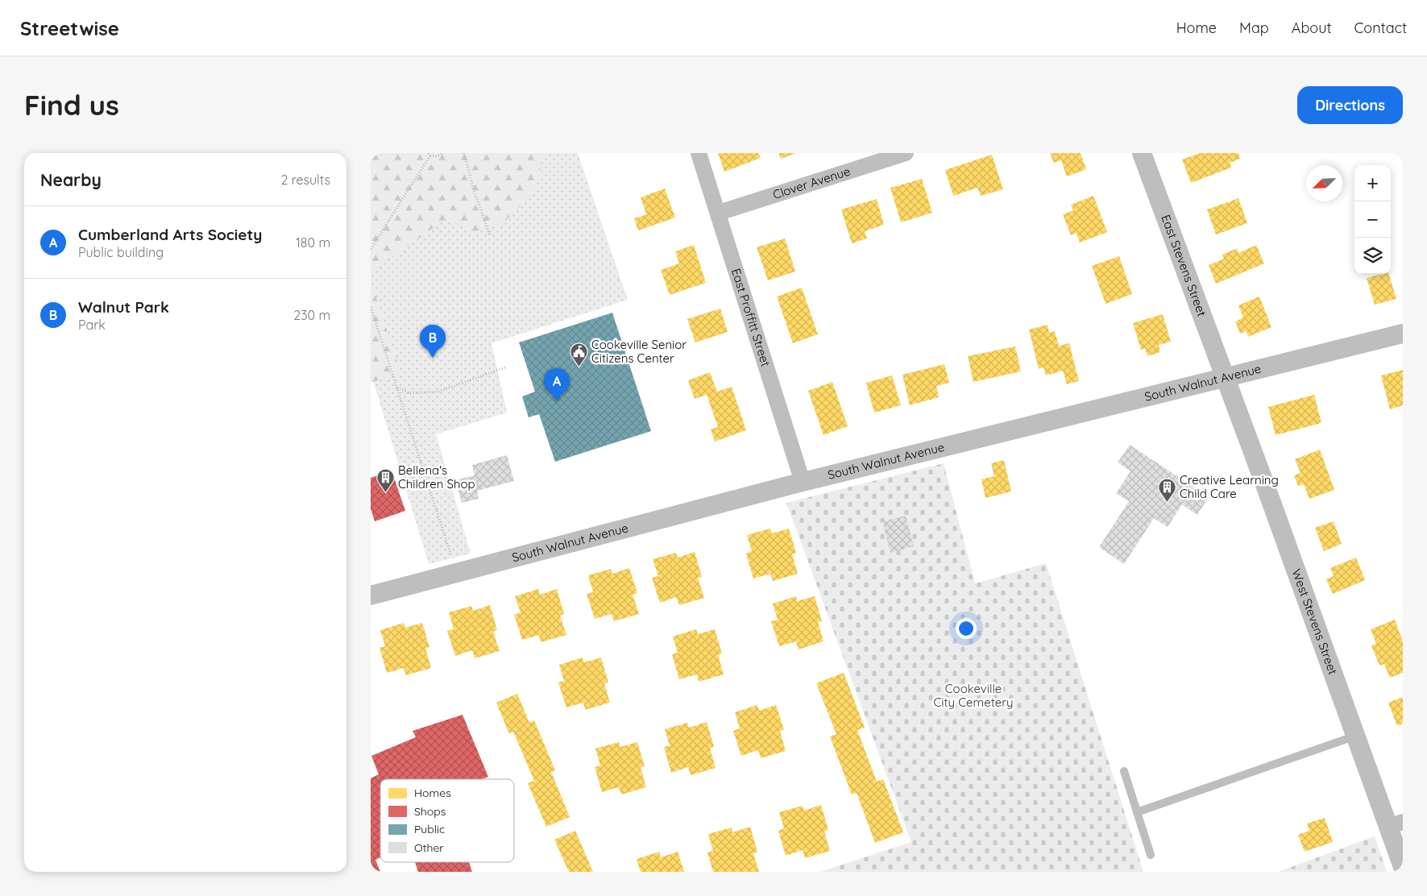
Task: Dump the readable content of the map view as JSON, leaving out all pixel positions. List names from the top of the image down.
{
  "streets": {
    "street": [
      "Clover Avenue",
      "East Stevens Street",
      "East Proffitt Street",
      "South Walnut Avenue",
      "West Stevens Street"
    ]
  },
  "crossings": [
    ["Clover Avenue", "East Proffitt Street"],
    ["East Stevens Street", "South Walnut Avenue"],
    ["East Stevens Street", "West Stevens Street"],
    ["East Proffitt Street", "South Walnut Avenue"],
    ["South Walnut Avenue", "West Stevens Street"]
  ],
  "parks": ["Cookeville City Cemetery"],
  "places": {
    "public building": ["Cookeville Senior Citizens Center"],
    "building": ["Bellena's Children Shop", "Creative Learning Child Care"]
  },
  "legend": [
    "Homes",
    "Shops",
    "Public",
    "Other"
  ],
  "north": "bottom left",
  "page": {
    "header": "Streetwise",
    "nav": [
      "Home",
      "Map",
      "About",
      "Contact"
    ],
    "buttons": "Directions",
    "title": "Find us",
    "heading": ["Nearby", "2 results"],
    "map_buttons": ["+", "−"],
    "list": [
      {
        "mark": "A",
        "name": "Cumberland Arts Society",
        "note": "Public building",
        "value": "180 m"
      },
      {
        "mark": "B",
        "name": "Walnut Park",
        "note": "Park",
        "value": "230 m"
      }
    ],
    "pins": ["B", "A"]
  }
}
